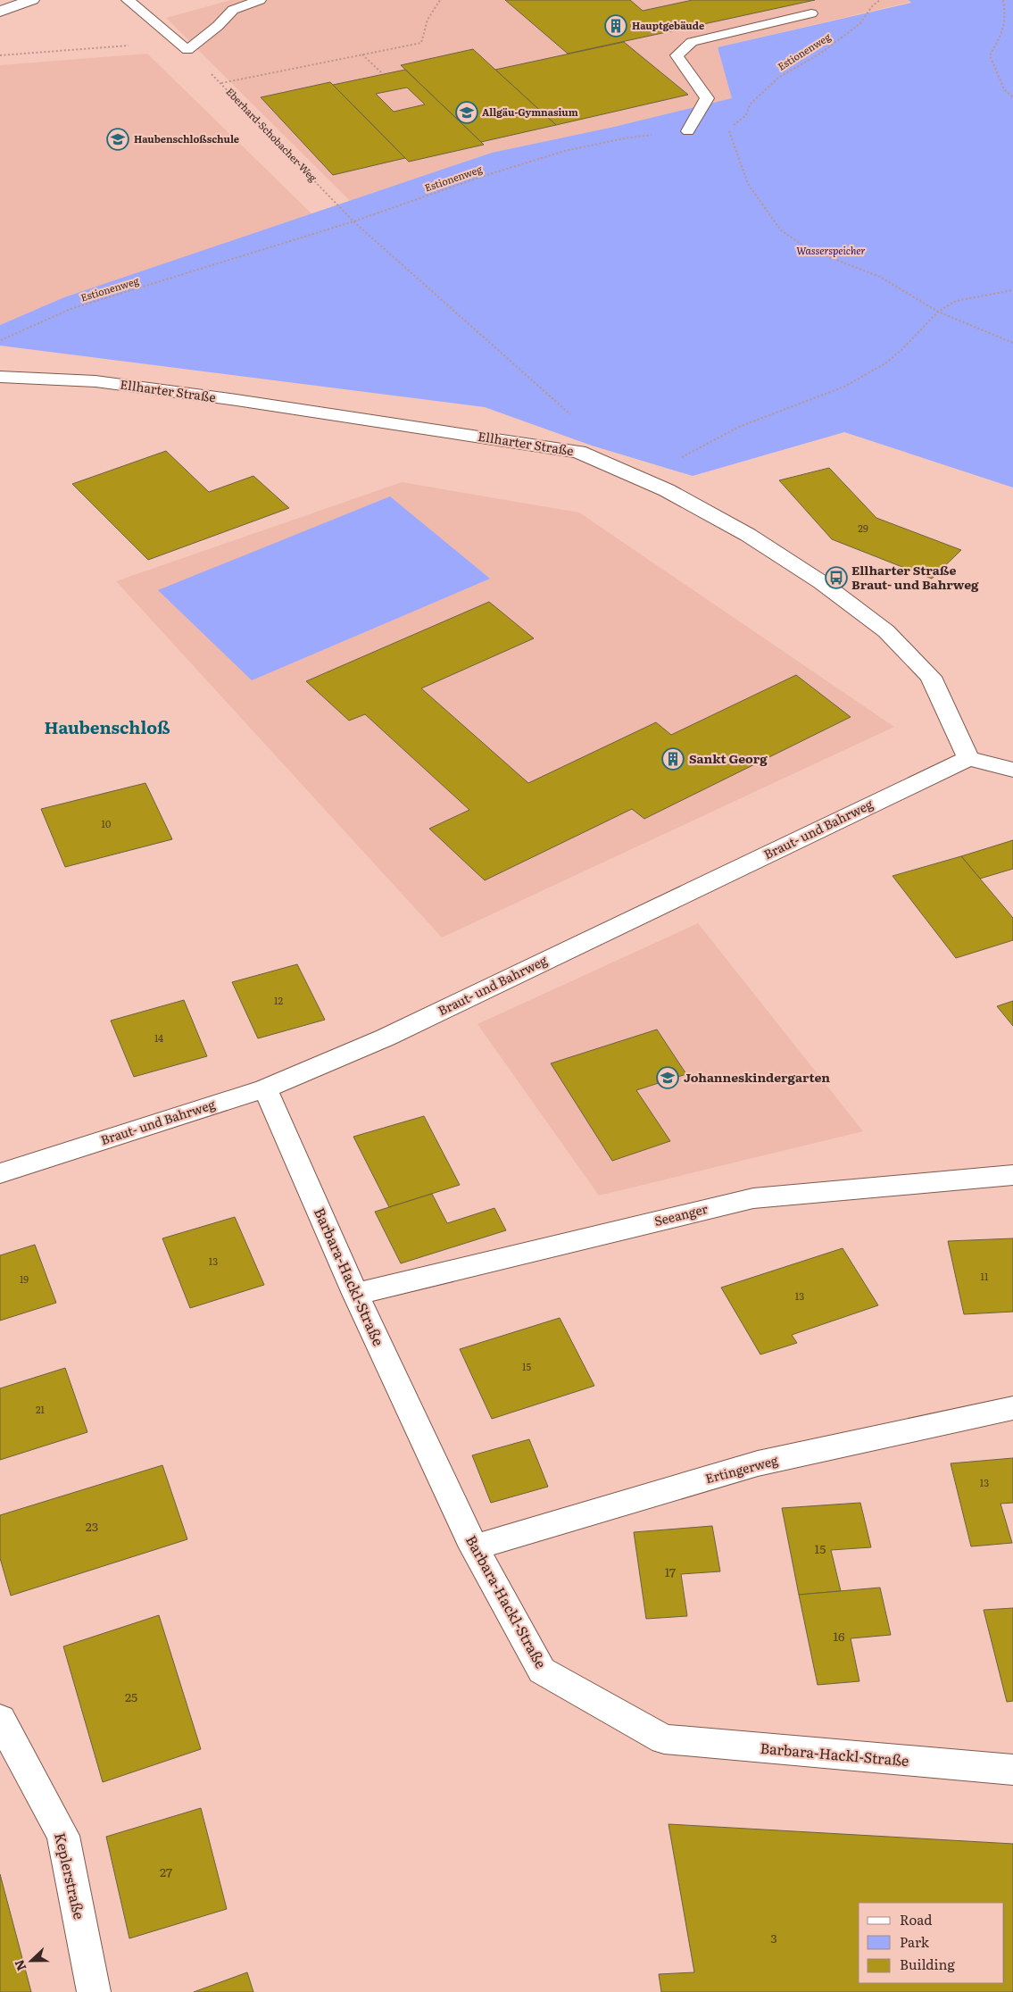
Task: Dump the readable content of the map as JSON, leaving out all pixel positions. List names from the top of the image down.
{
  "streets": {
    "street": [
      "Ellharter Straße",
      "Braut- und Bahrweg",
      "Seeanger",
      "Barbara-Hackl-Straße",
      "Ertingerweg",
      "Keplerstraße"
    ],
    "path": ["Estionenweg", "Eberhard-Schobacher-Weg"]
  },
  "crossings": [
    ["Estionenweg", "Eberhard-Schobacher-Weg"],
    ["Ellharter Straße", "Braut- und Bahrweg"],
    ["Braut- und Bahrweg", "Barbara-Hackl-Straße"],
    ["Seeanger", "Barbara-Hackl-Straße"],
    ["Barbara-Hackl-Straße", "Ertingerweg"]
  ],
  "districts": ["Haubenschloß"],
  "parks": ["Wasserspeicher"],
  "places": {
    "building": ["Hauptgebäude", "Sankt Georg"],
    "school or university": ["Allgäu-Gymnasium", "Haubenschloßschule", "Johanneskindergarten"],
    "bus stop": ["Ellharter Straße Braut- und Bahrweg"]
  },
  "house_numbers": [
    "29",
    "10",
    "12",
    "14",
    "13",
    "11",
    "19",
    "13",
    "15",
    "21",
    "13",
    "23",
    "15",
    "17",
    "16",
    "25",
    "27",
    "3"
  ],
  "legend": ["Road", "Park", "Building"],
  "north": "left"
}
